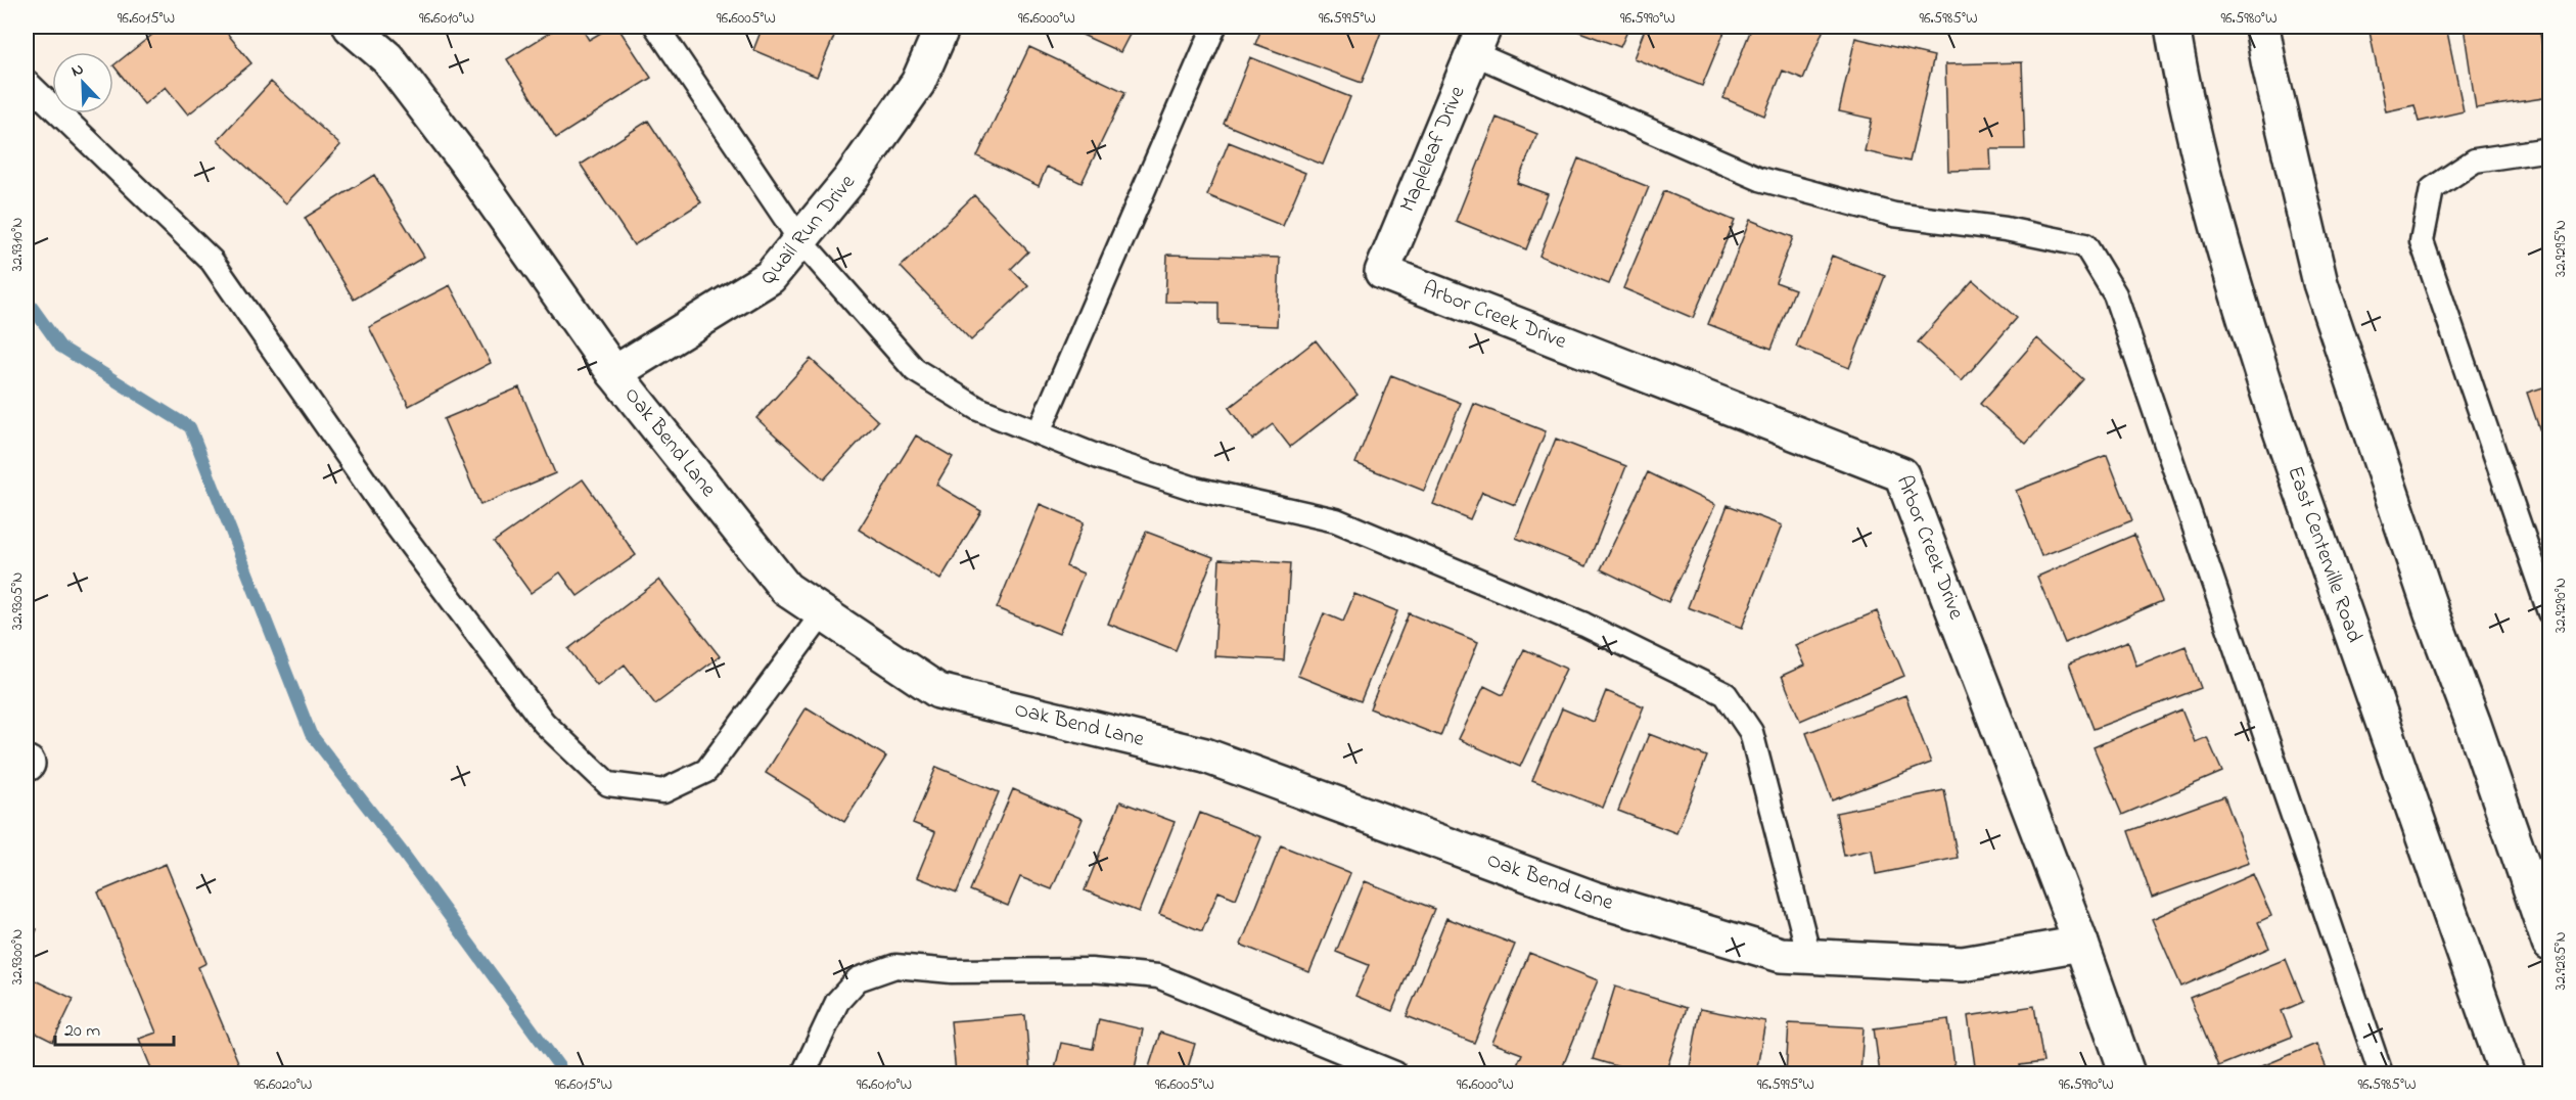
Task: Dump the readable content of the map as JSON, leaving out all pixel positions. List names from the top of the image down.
{
  "streets": {
    "street": [
      "Mapleleaf Drive",
      "Quail Run Drive",
      "Arbor Creek Drive",
      "Oak Bend Lane",
      "East Centerville Road"
    ]
  },
  "crossings": [
    ["Mapleleaf Drive", "Arbor Creek Drive"],
    ["Quail Run Drive", "Oak Bend Lane"],
    ["Arbor Creek Drive", "Oak Bend Lane"]
  ],
  "scale_bar": "20 m",
  "north": "top left",
  "coordinates": [
    "96.6015°W",
    "96.6010°W",
    "96.6005°W",
    "96.6000°W",
    "96.5995°W",
    "96.5990°W",
    "96.5985°W",
    "96.5980°W",
    "32.9310°N",
    "32.9295°N",
    "32.9305°N",
    "32.9290°N",
    "32.9300°N",
    "32.9285°N",
    "96.6020°W"
  ]
}
